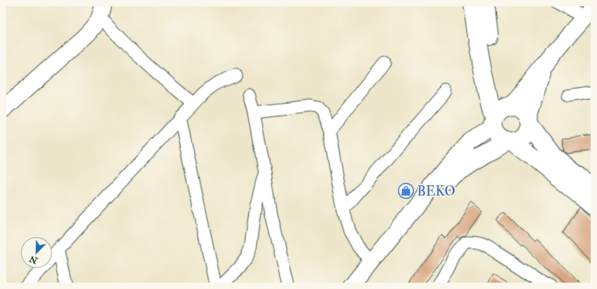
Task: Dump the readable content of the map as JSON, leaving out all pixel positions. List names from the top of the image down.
{
  "places": {
    "shop": ["BEKO"]
  },
  "north": "bottom left"
}
